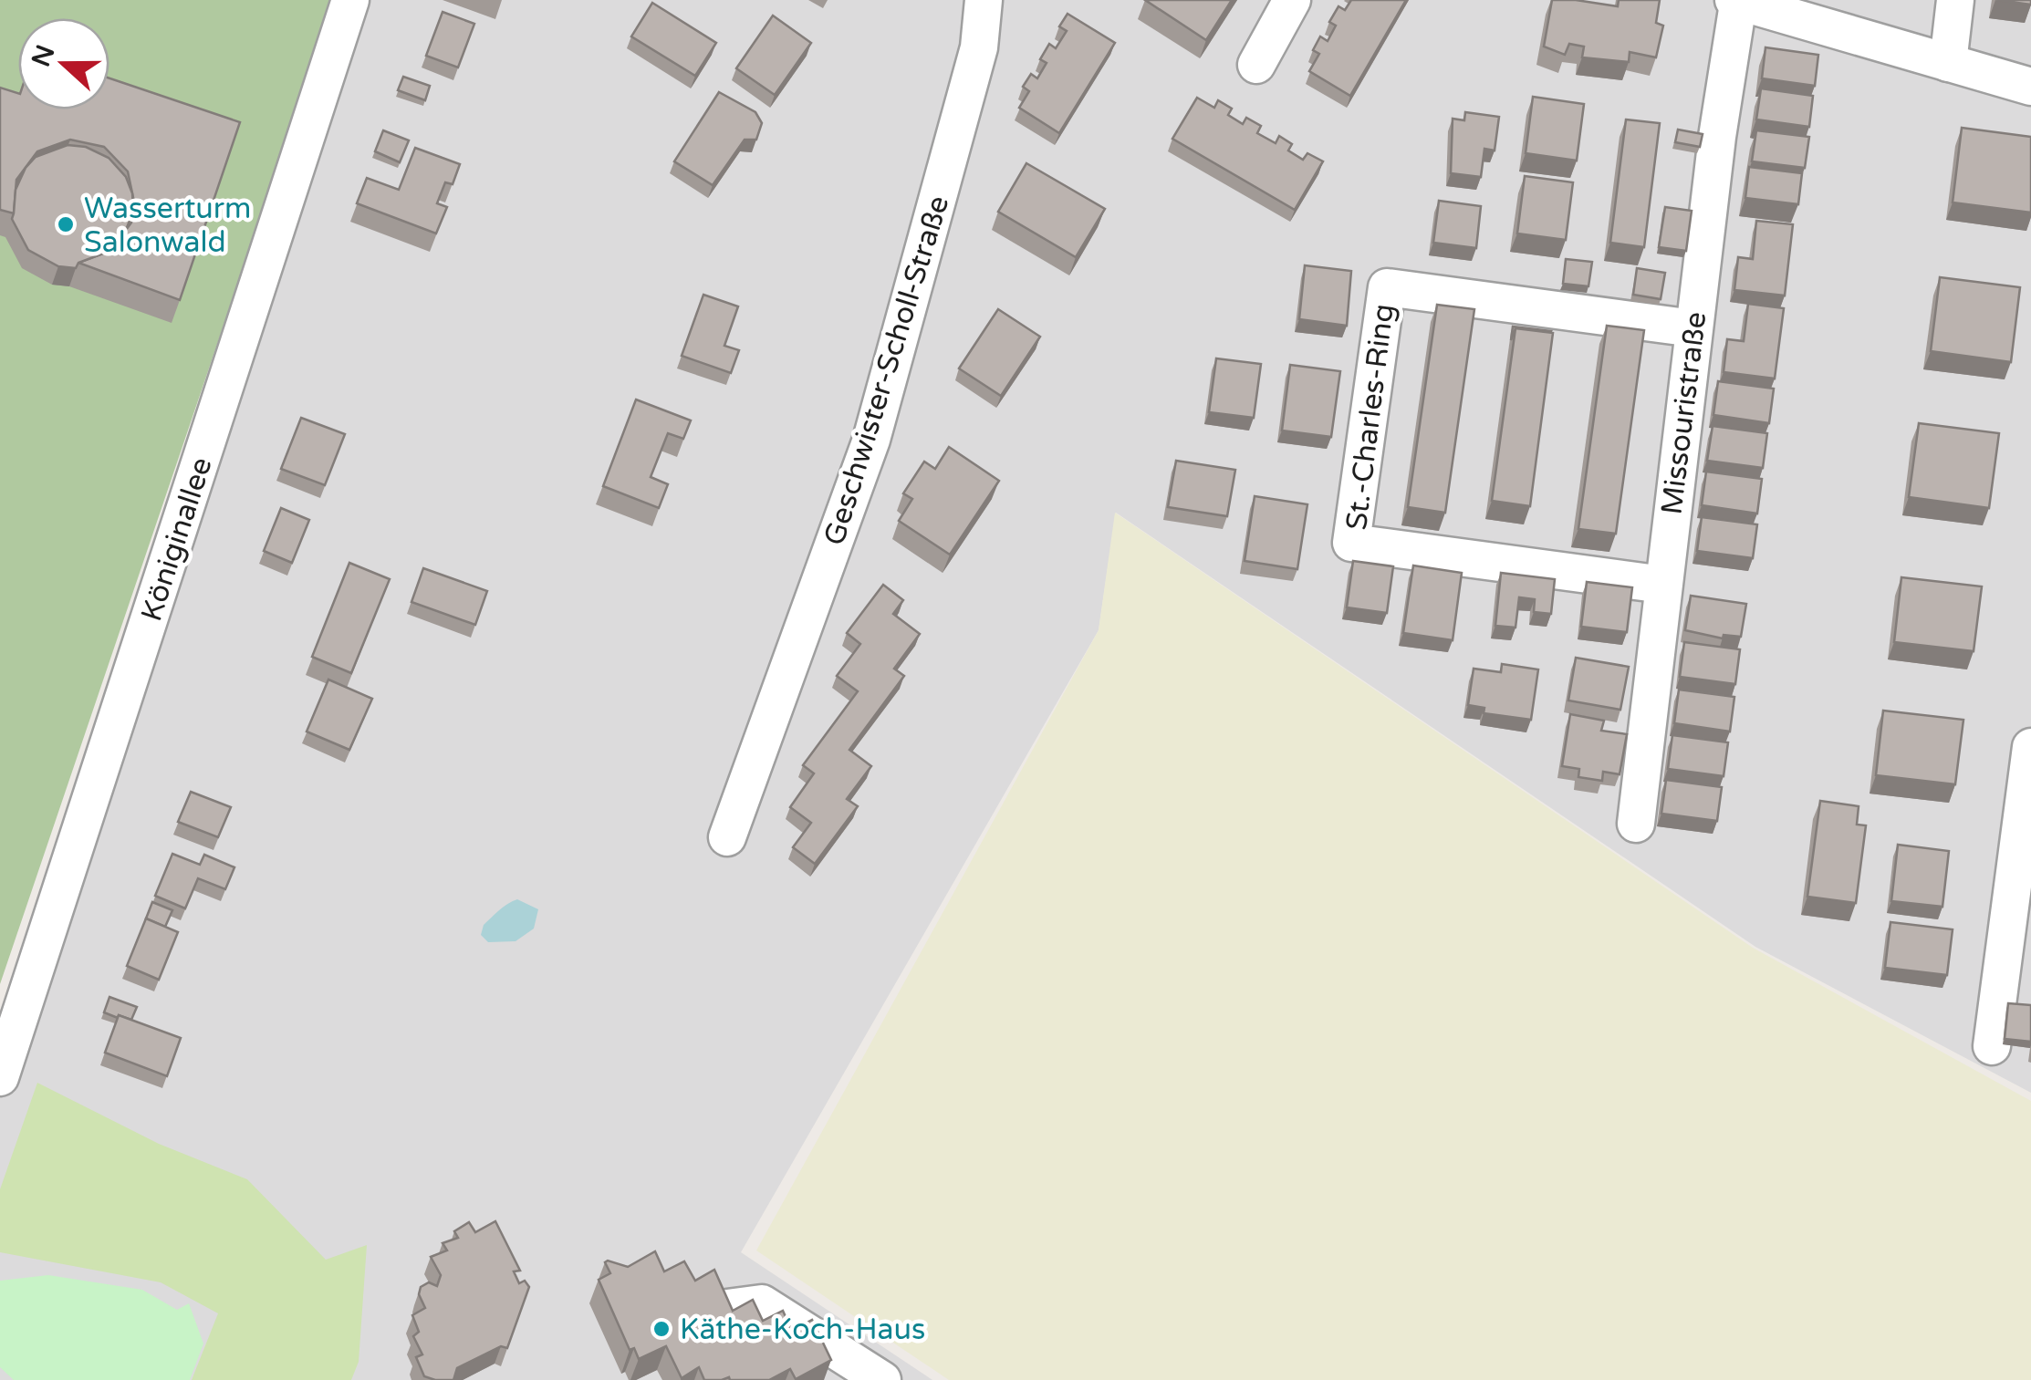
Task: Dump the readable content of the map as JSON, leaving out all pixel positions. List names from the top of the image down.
{
  "streets": {
    "street": [
      "Geschwister-Scholl-Straße",
      "Missouristraße",
      "St.-Charles-Ring",
      "Königinallee"
    ]
  },
  "crossings": [
    ["Missouristraße", "St.-Charles-Ring"]
  ],
  "places": ["Wasserturm Salonwald", "Käthe-Koch-Haus"],
  "north": "left"
}
